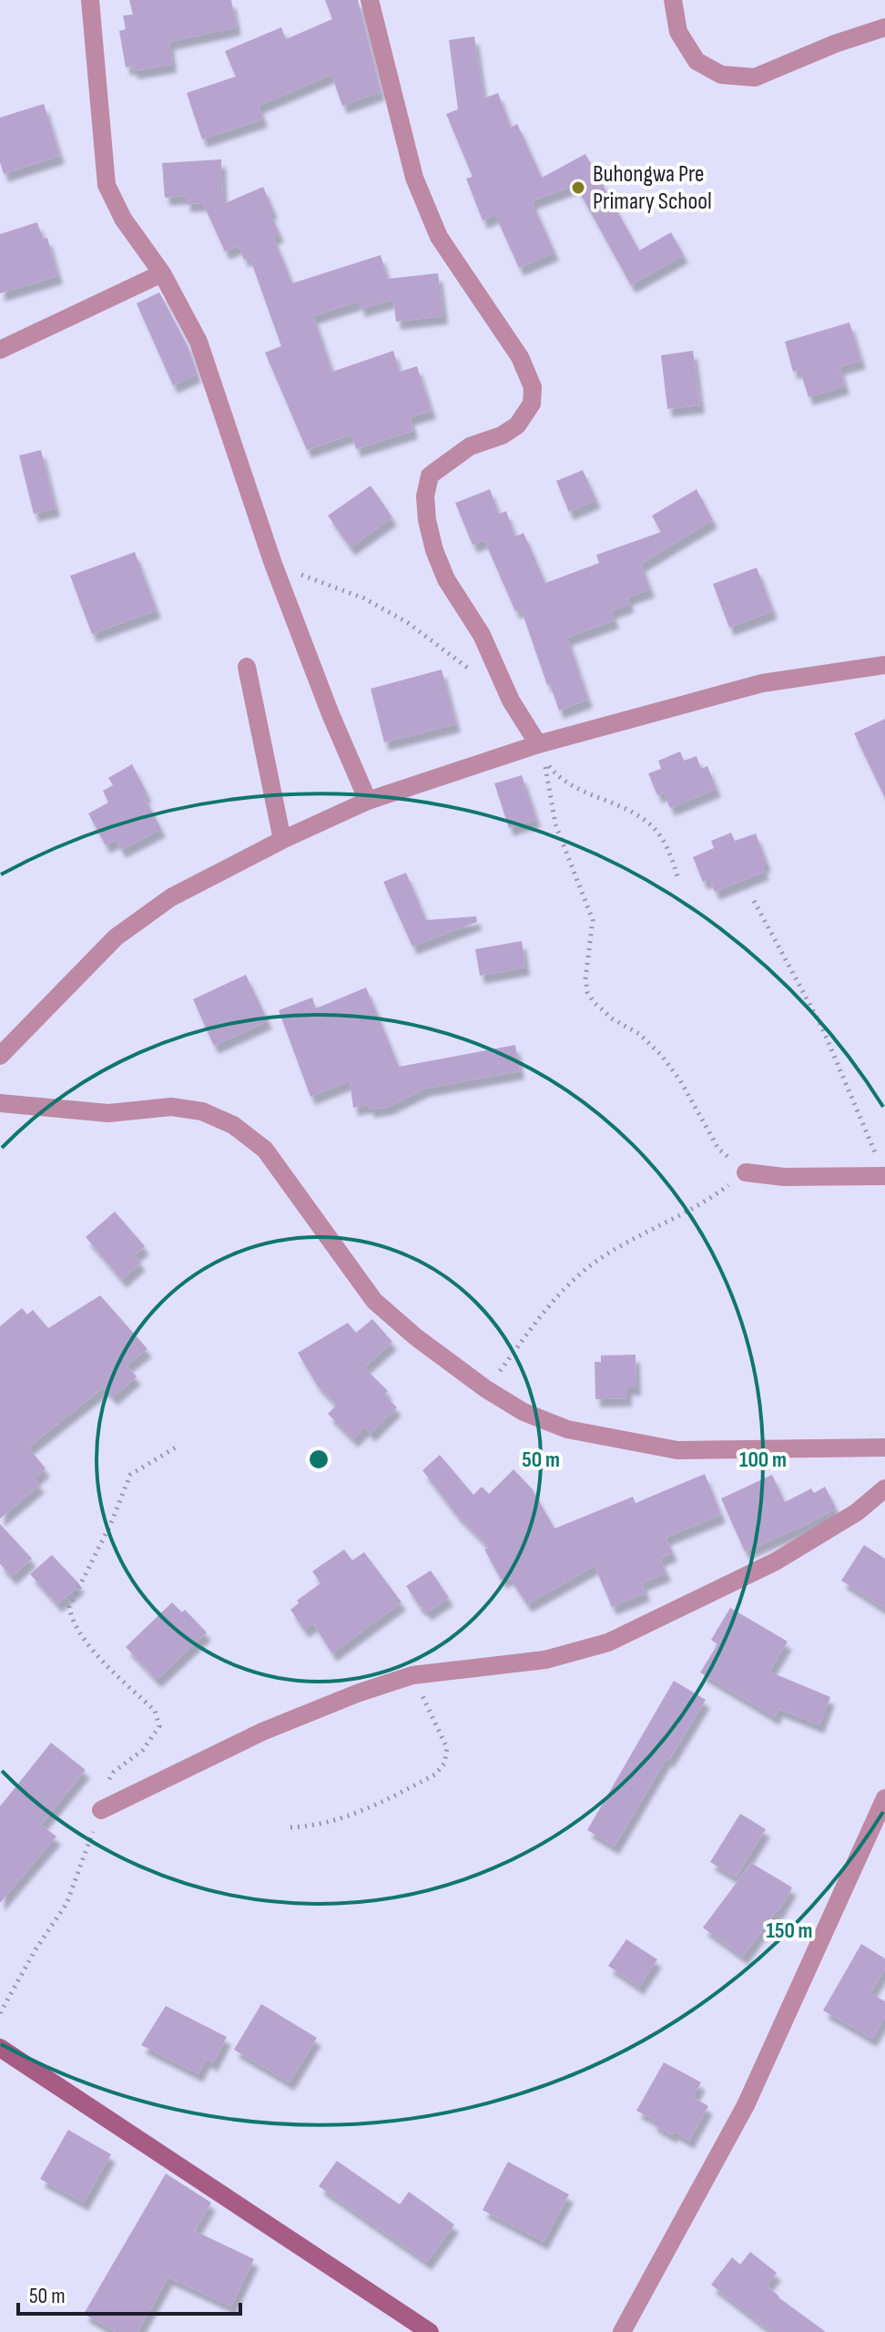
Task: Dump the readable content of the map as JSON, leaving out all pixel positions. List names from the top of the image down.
{
  "places": ["Buhongwa Pre Primary School"],
  "scale_bar": "50 m",
  "rings": ["50 m", "100 m", "150 m"]
}
